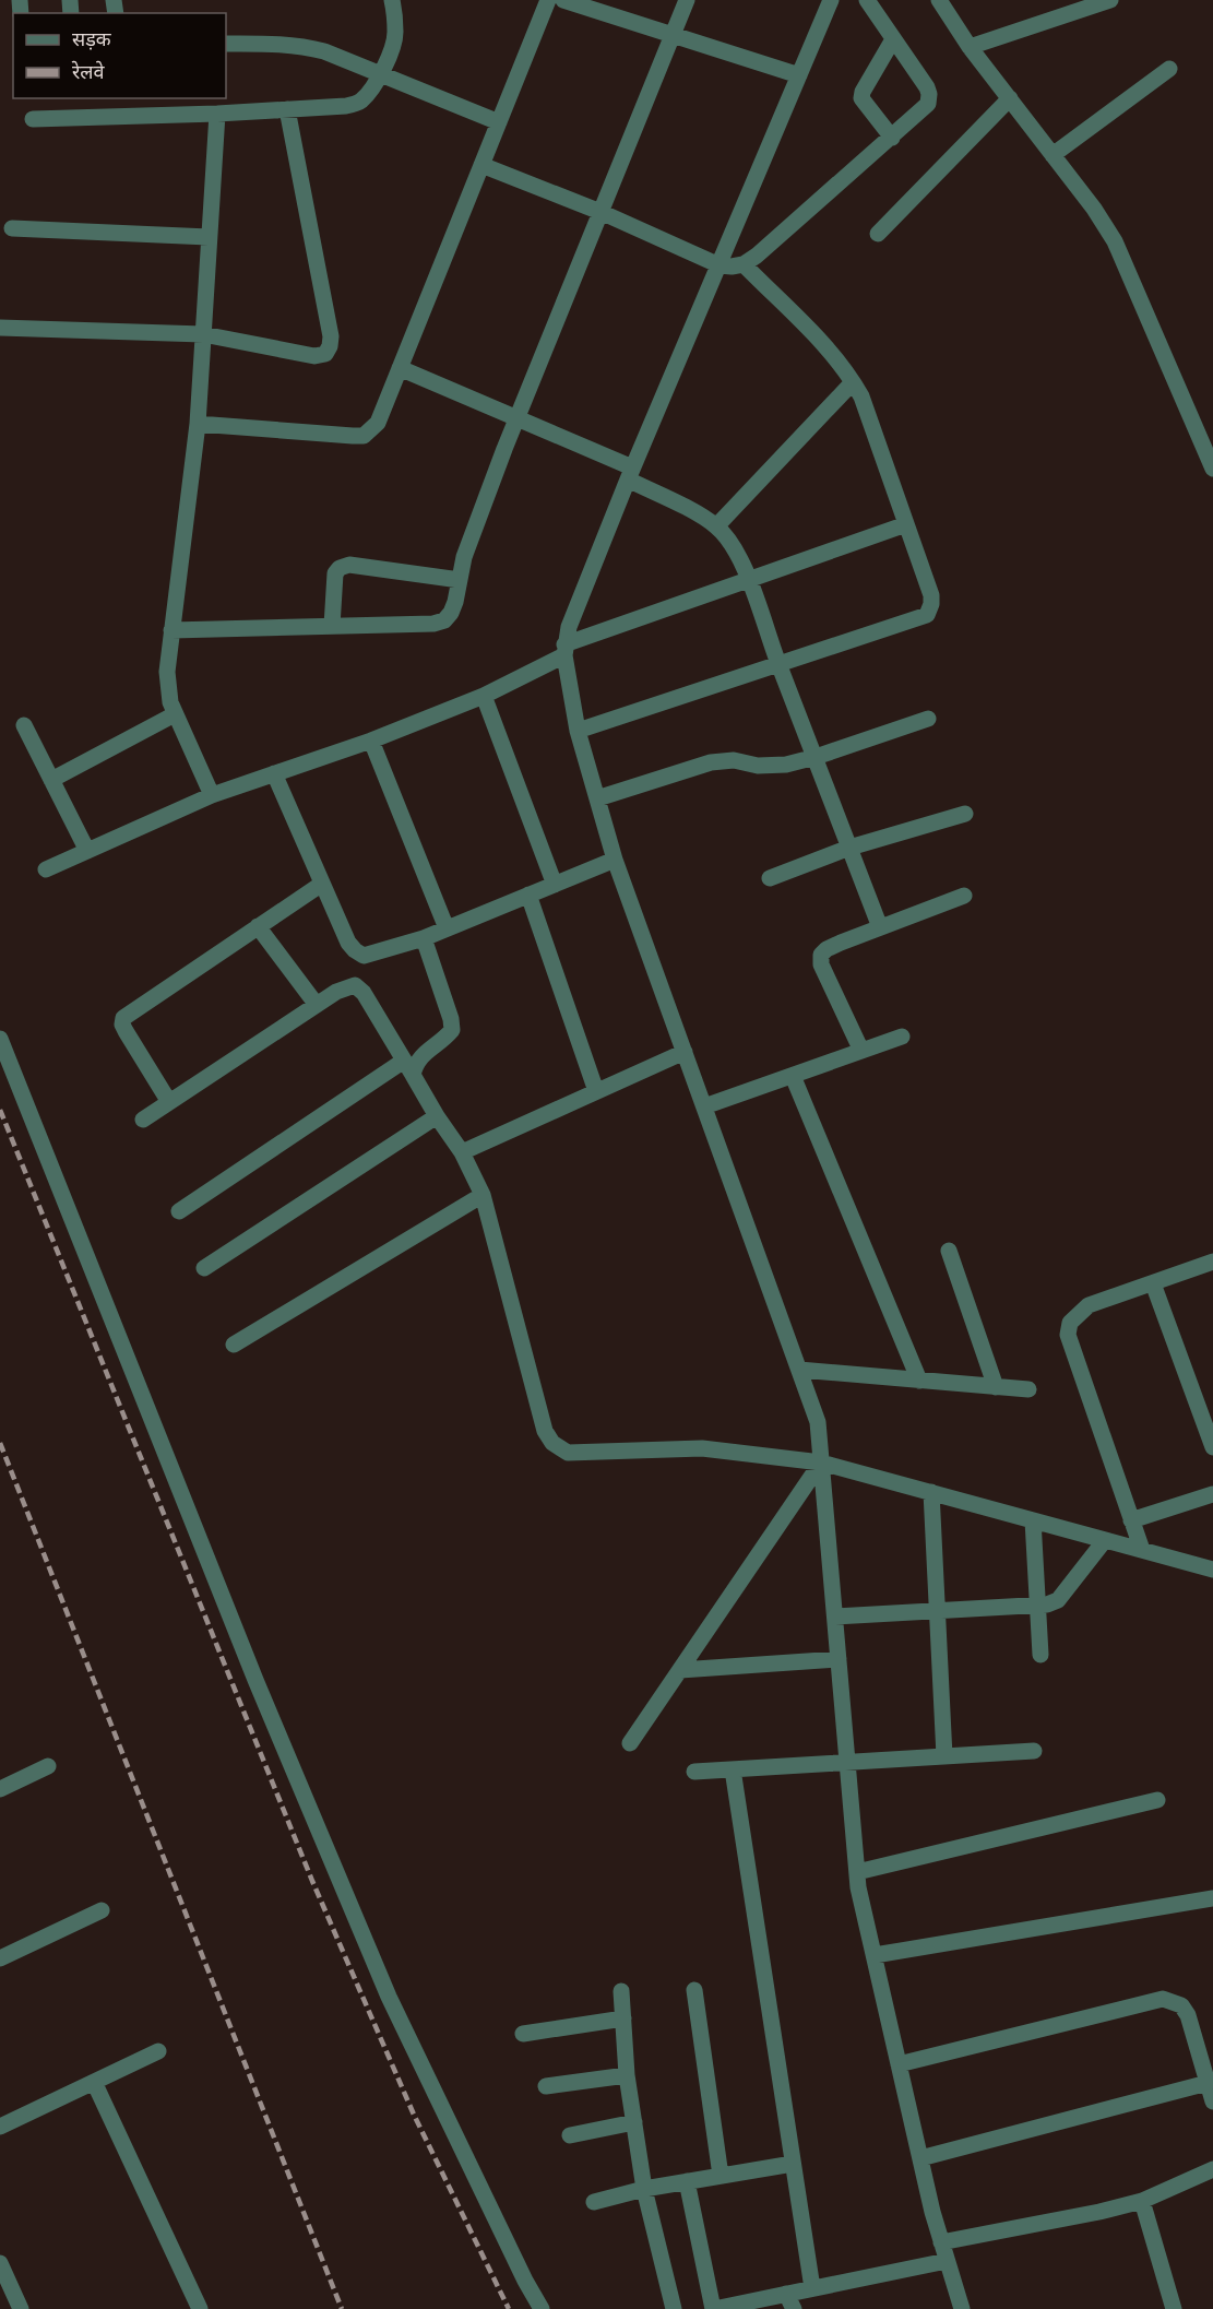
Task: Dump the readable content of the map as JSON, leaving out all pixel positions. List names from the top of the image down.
{
  "legend": ["सड़क", "रेलवे"]
}
